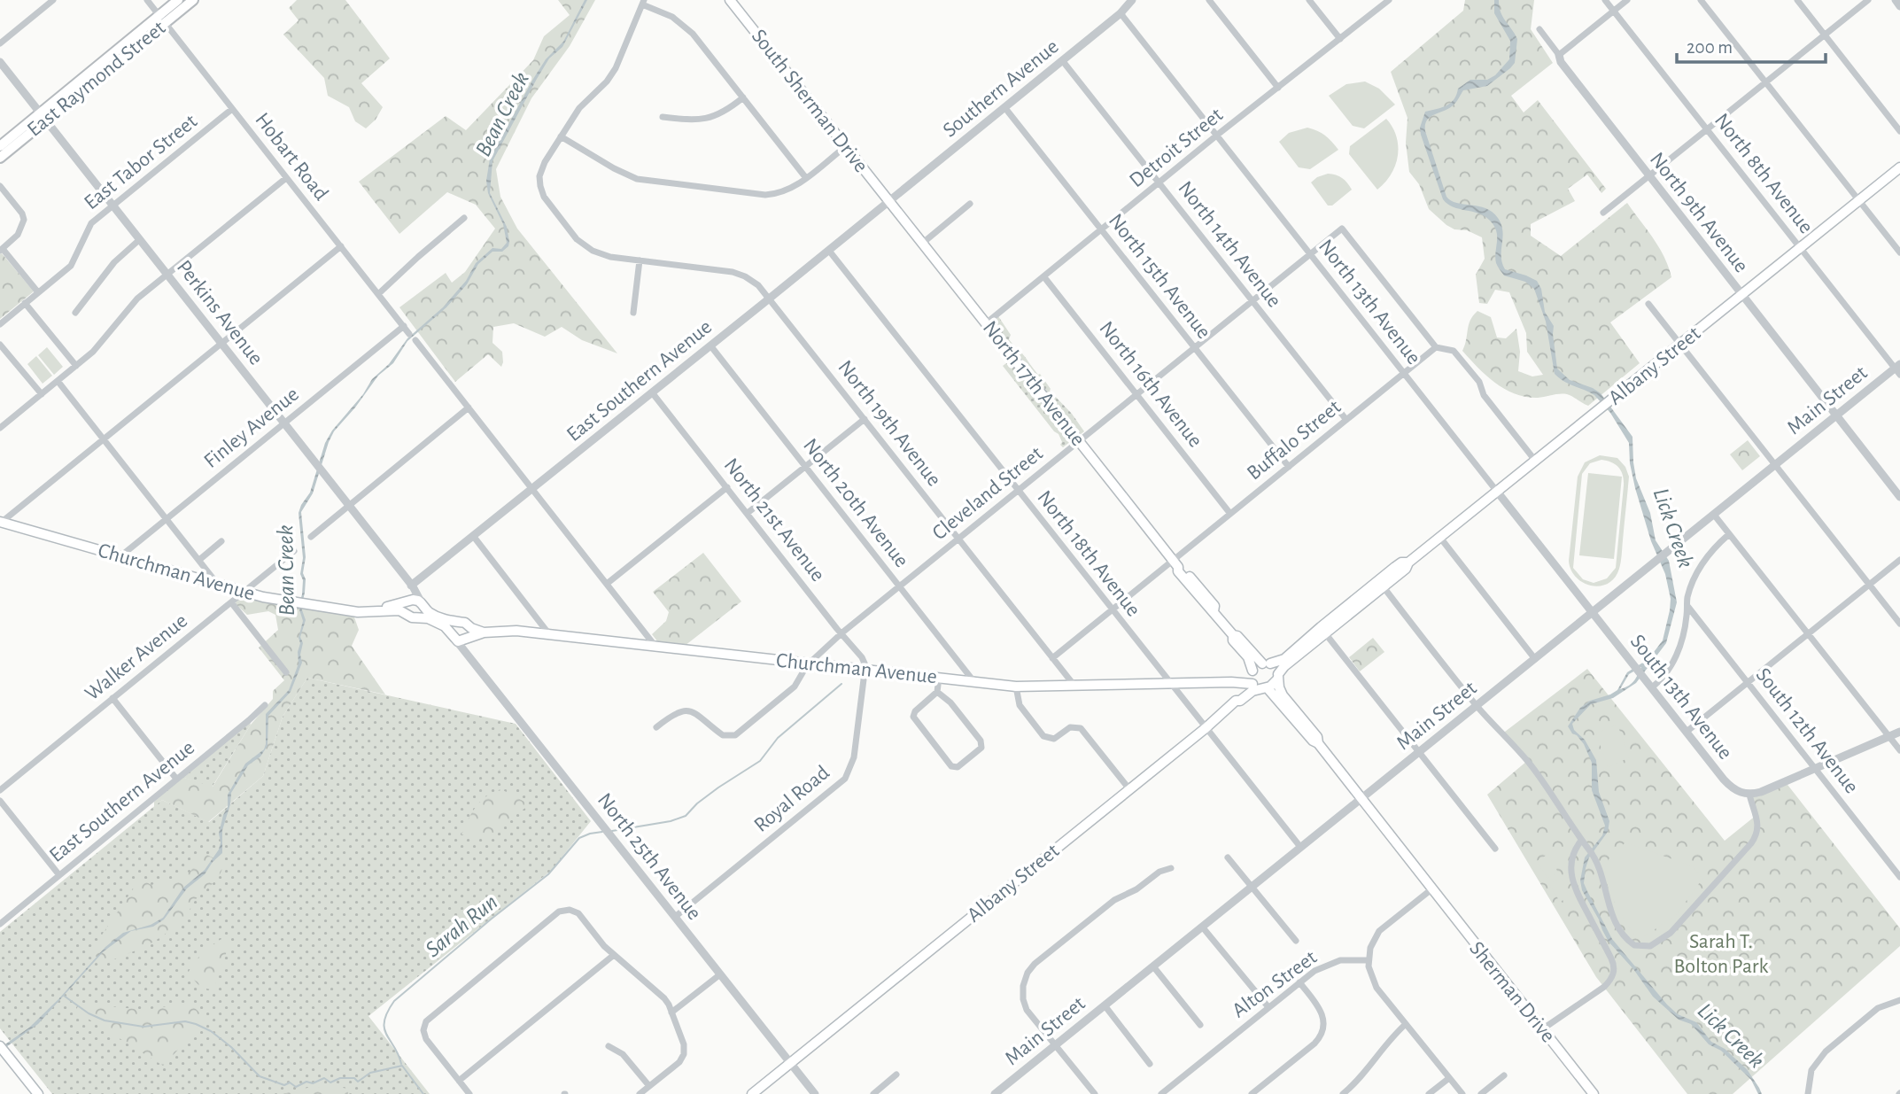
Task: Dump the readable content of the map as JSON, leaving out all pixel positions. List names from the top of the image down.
{
  "streets": {
    "main road": [
      "East Raymond Street",
      "South Sherman Drive",
      "Albany Street",
      "North 17th Avenue",
      "Churchman Avenue",
      "Sherman Drive"
    ],
    "street": [
      "Southern Avenue",
      "Detroit Street",
      "Hobart Road",
      "East Tabor Street",
      "North 8th Avenue",
      "North 9th Avenue",
      "North 14th Avenue",
      "North 15th Avenue",
      "North 13th Avenue",
      "Perkins Avenue",
      "East Southern Avenue",
      "North 16th Avenue",
      "Main Street",
      "North 19th Avenue",
      "Finley Avenue",
      "Buffalo Street",
      "Cleveland Street",
      "North 20th Avenue",
      "North 21st Avenue",
      "North 18th Avenue",
      "Walker Avenue",
      "South 13th Avenue",
      "South 12th Avenue",
      "Royal Road",
      "North 25th Avenue",
      "Alton Street"
    ]
  },
  "crossings": [
    ["East Raymond Street", "Hobart Road"],
    ["East Raymond Street", "Perkins Avenue"],
    ["Southern Avenue", "South Sherman Drive"],
    ["Southern Avenue", "North 14th Avenue"],
    ["Southern Avenue", "North 15th Avenue"],
    ["Southern Avenue", "North 13th Avenue"],
    ["Southern Avenue", "East Southern Avenue"],
    ["Southern Avenue", "North 17th Avenue"],
    ["South Sherman Drive", "East Southern Avenue"],
    ["South Sherman Drive", "North 17th Avenue"],
    ["Detroit Street", "North 14th Avenue"],
    ["Detroit Street", "North 15th Avenue"],
    ["Detroit Street", "North 13th Avenue"],
    ["Detroit Street", "North 17th Avenue"],
    ["Detroit Street", "North 16th Avenue"],
    ["Hobart Road", "East Tabor Street"],
    ["Hobart Road", "Finley Avenue"],
    ["East Tabor Street", "Perkins Avenue"],
    ["North 8th Avenue", "Albany Street"],
    ["North 8th Avenue", "Main Street"],
    ["North 9th Avenue", "Albany Street"],
    ["North 9th Avenue", "Main Street"],
    ["North 14th Avenue", "Buffalo Street"],
    ["North 14th Avenue", "Cleveland Street"],
    ["North 15th Avenue", "Buffalo Street"],
    ["North 15th Avenue", "Cleveland Street"],
    ["North 13th Avenue", "Albany Street"],
    ["North 13th Avenue", "Main Street"],
    ["North 13th Avenue", "Buffalo Street"],
    ["North 13th Avenue", "Cleveland Street"],
    ["North 13th Avenue", "South 13th Avenue"],
    ["Perkins Avenue", "East Southern Avenue"],
    ["Perkins Avenue", "Finley Avenue"],
    ["Perkins Avenue", "Churchman Avenue"],
    ["Albany Street", "North 17th Avenue"],
    ["Albany Street", "North 18th Avenue"],
    ["Albany Street", "Churchman Avenue"],
    ["Albany Street", "North 25th Avenue"],
    ["East Southern Avenue", "North 17th Avenue"],
    ["East Southern Avenue", "North 19th Avenue"],
    ["East Southern Avenue", "North 20th Avenue"],
    ["East Southern Avenue", "North 21st Avenue"],
    ["East Southern Avenue", "North 18th Avenue"],
    ["North 17th Avenue", "Main Street"],
    ["North 17th Avenue", "Buffalo Street"],
    ["North 17th Avenue", "Cleveland Street"],
    ["North 17th Avenue", "Churchman Avenue"],
    ["North 17th Avenue", "Sherman Drive"],
    ["North 16th Avenue", "Buffalo Street"],
    ["North 16th Avenue", "Cleveland Street"],
    ["Main Street", "North 18th Avenue"],
    ["Main Street", "South 13th Avenue"],
    ["Main Street", "Sherman Drive"],
    ["North 19th Avenue", "Buffalo Street"],
    ["North 19th Avenue", "Cleveland Street"],
    ["North 19th Avenue", "Churchman Avenue"],
    ["Finley Avenue", "Churchman Avenue"],
    ["Buffalo Street", "Cleveland Street"],
    ["Buffalo Street", "North 18th Avenue"],
    ["Cleveland Street", "North 20th Avenue"],
    ["Cleveland Street", "North 21st Avenue"],
    ["Cleveland Street", "North 18th Avenue"],
    ["Cleveland Street", "Churchman Avenue"],
    ["North 20th Avenue", "Churchman Avenue"],
    ["North 21st Avenue", "Churchman Avenue"],
    ["North 21st Avenue", "Royal Road"],
    ["North 18th Avenue", "Churchman Avenue"],
    ["Churchman Avenue", "Walker Avenue"],
    ["Churchman Avenue", "Royal Road"],
    ["Churchman Avenue", "North 25th Avenue"],
    ["Royal Road", "North 25th Avenue"]
  ],
  "water": ["Bean Creek", "Lick Creek", "Sarah Run"],
  "parks": ["Sarah T. Bolton Park"],
  "scale_bar": "200 m"
}
